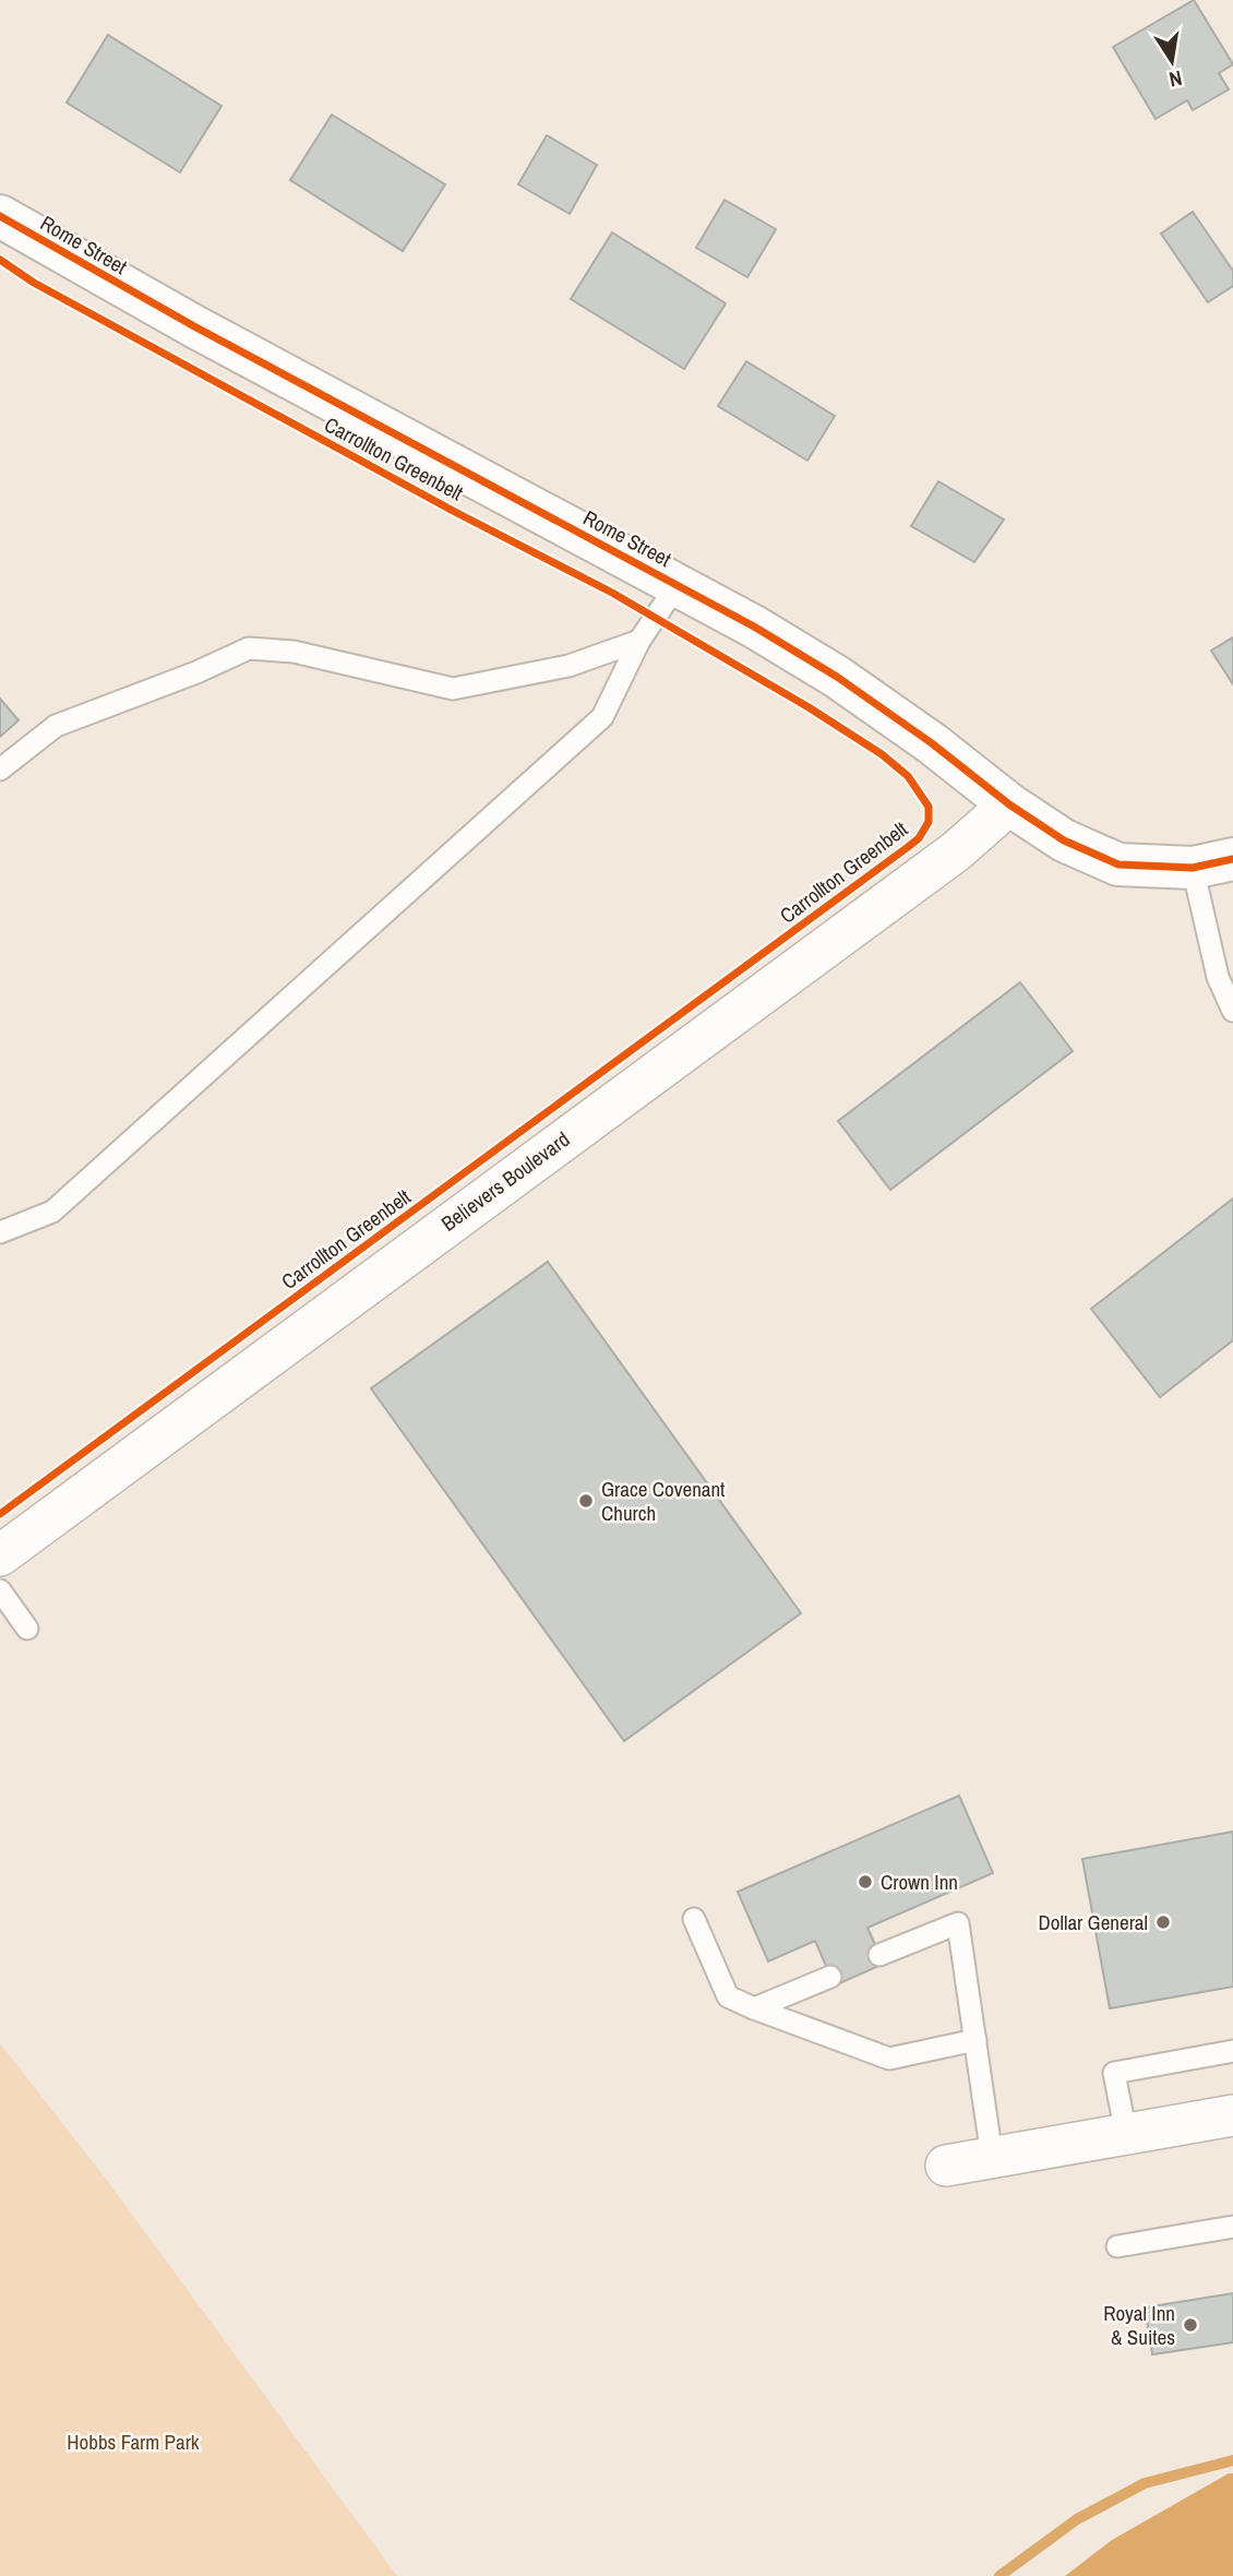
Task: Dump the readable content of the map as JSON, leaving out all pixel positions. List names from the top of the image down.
{
  "streets": {
    "street": ["Rome Street", "Believers Boulevard"],
    "cycle path": ["Carrollton Greenbelt"]
  },
  "crossings": [
    ["Rome Street", "Believers Boulevard"]
  ],
  "parks": ["Hobbs Farm Park"],
  "places": [
    "Grace Covenant Church",
    "Crown Inn",
    "Dollar General",
    "Royal Inn & Suites"
  ],
  "north": "bottom"
}
